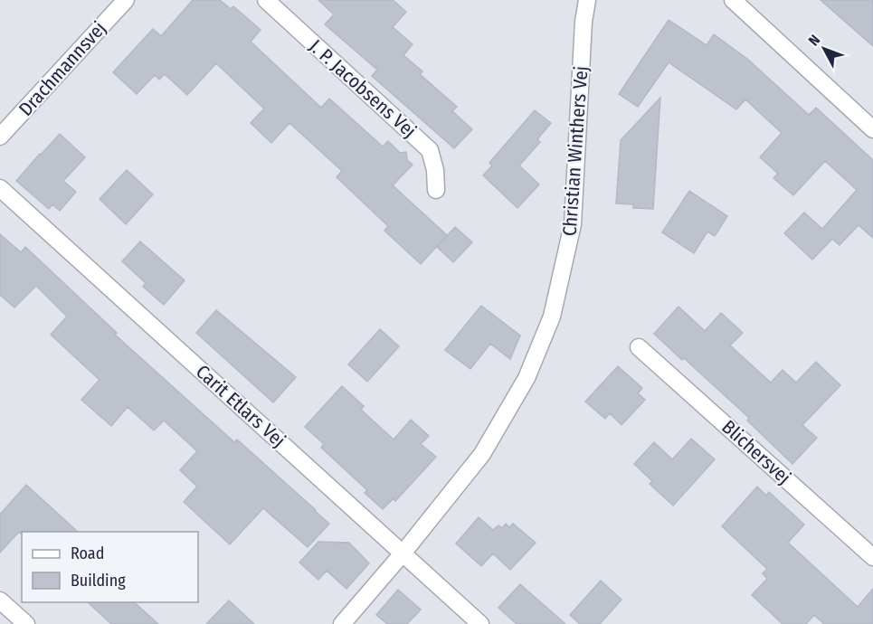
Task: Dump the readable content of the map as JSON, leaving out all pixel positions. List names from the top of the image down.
{
  "streets": {
    "street": [
      "Drachmannsvej",
      "J. P. Jacobsens Vej",
      "Christian Winthers Vej",
      "Carit Etlars Vej",
      "Blichersvej"
    ]
  },
  "crossings": [
    ["Christian Winthers Vej", "Carit Etlars Vej"]
  ],
  "legend": ["Road", "Building"],
  "north": "top left"
}
